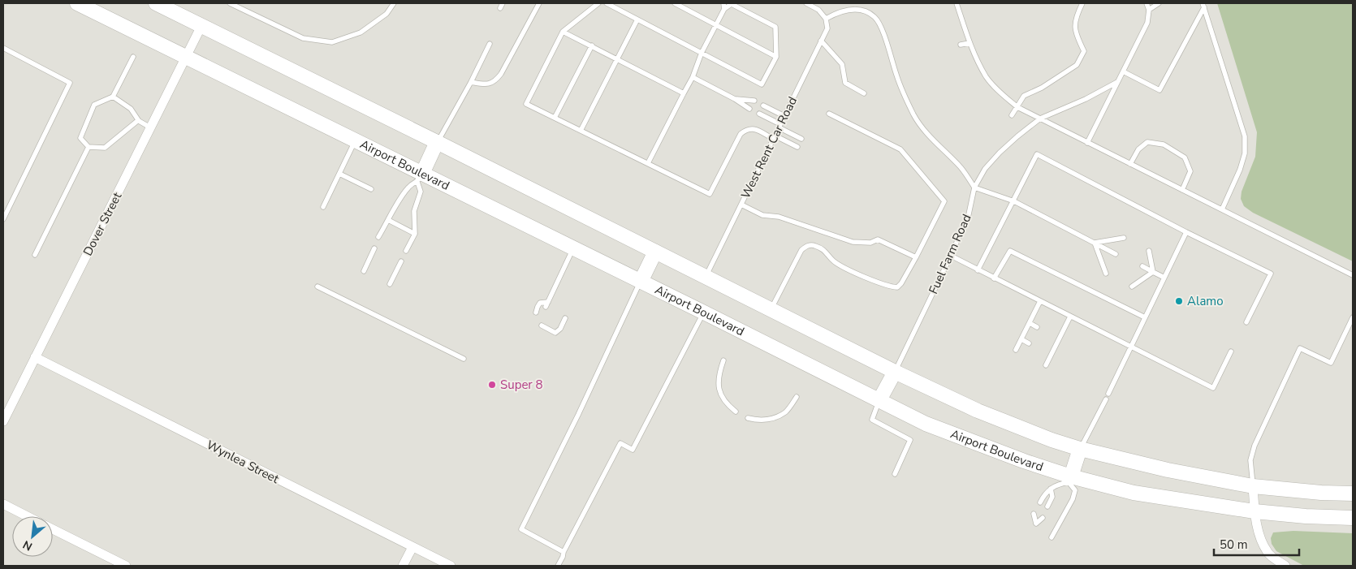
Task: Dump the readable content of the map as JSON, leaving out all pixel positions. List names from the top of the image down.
{
  "streets": {
    "main road": ["Airport Boulevard"],
    "street": ["Dover Street", "Wynlea Street"],
    "lane": ["West Rent Car Road", "Fuel Farm Road"]
  },
  "crossings": [
    ["Airport Boulevard", "Dover Street"],
    ["Dover Street", "Wynlea Street"]
  ],
  "places": ["Alamo", "Super 8"],
  "scale_bar": "50 m",
  "north": "bottom left"
}
